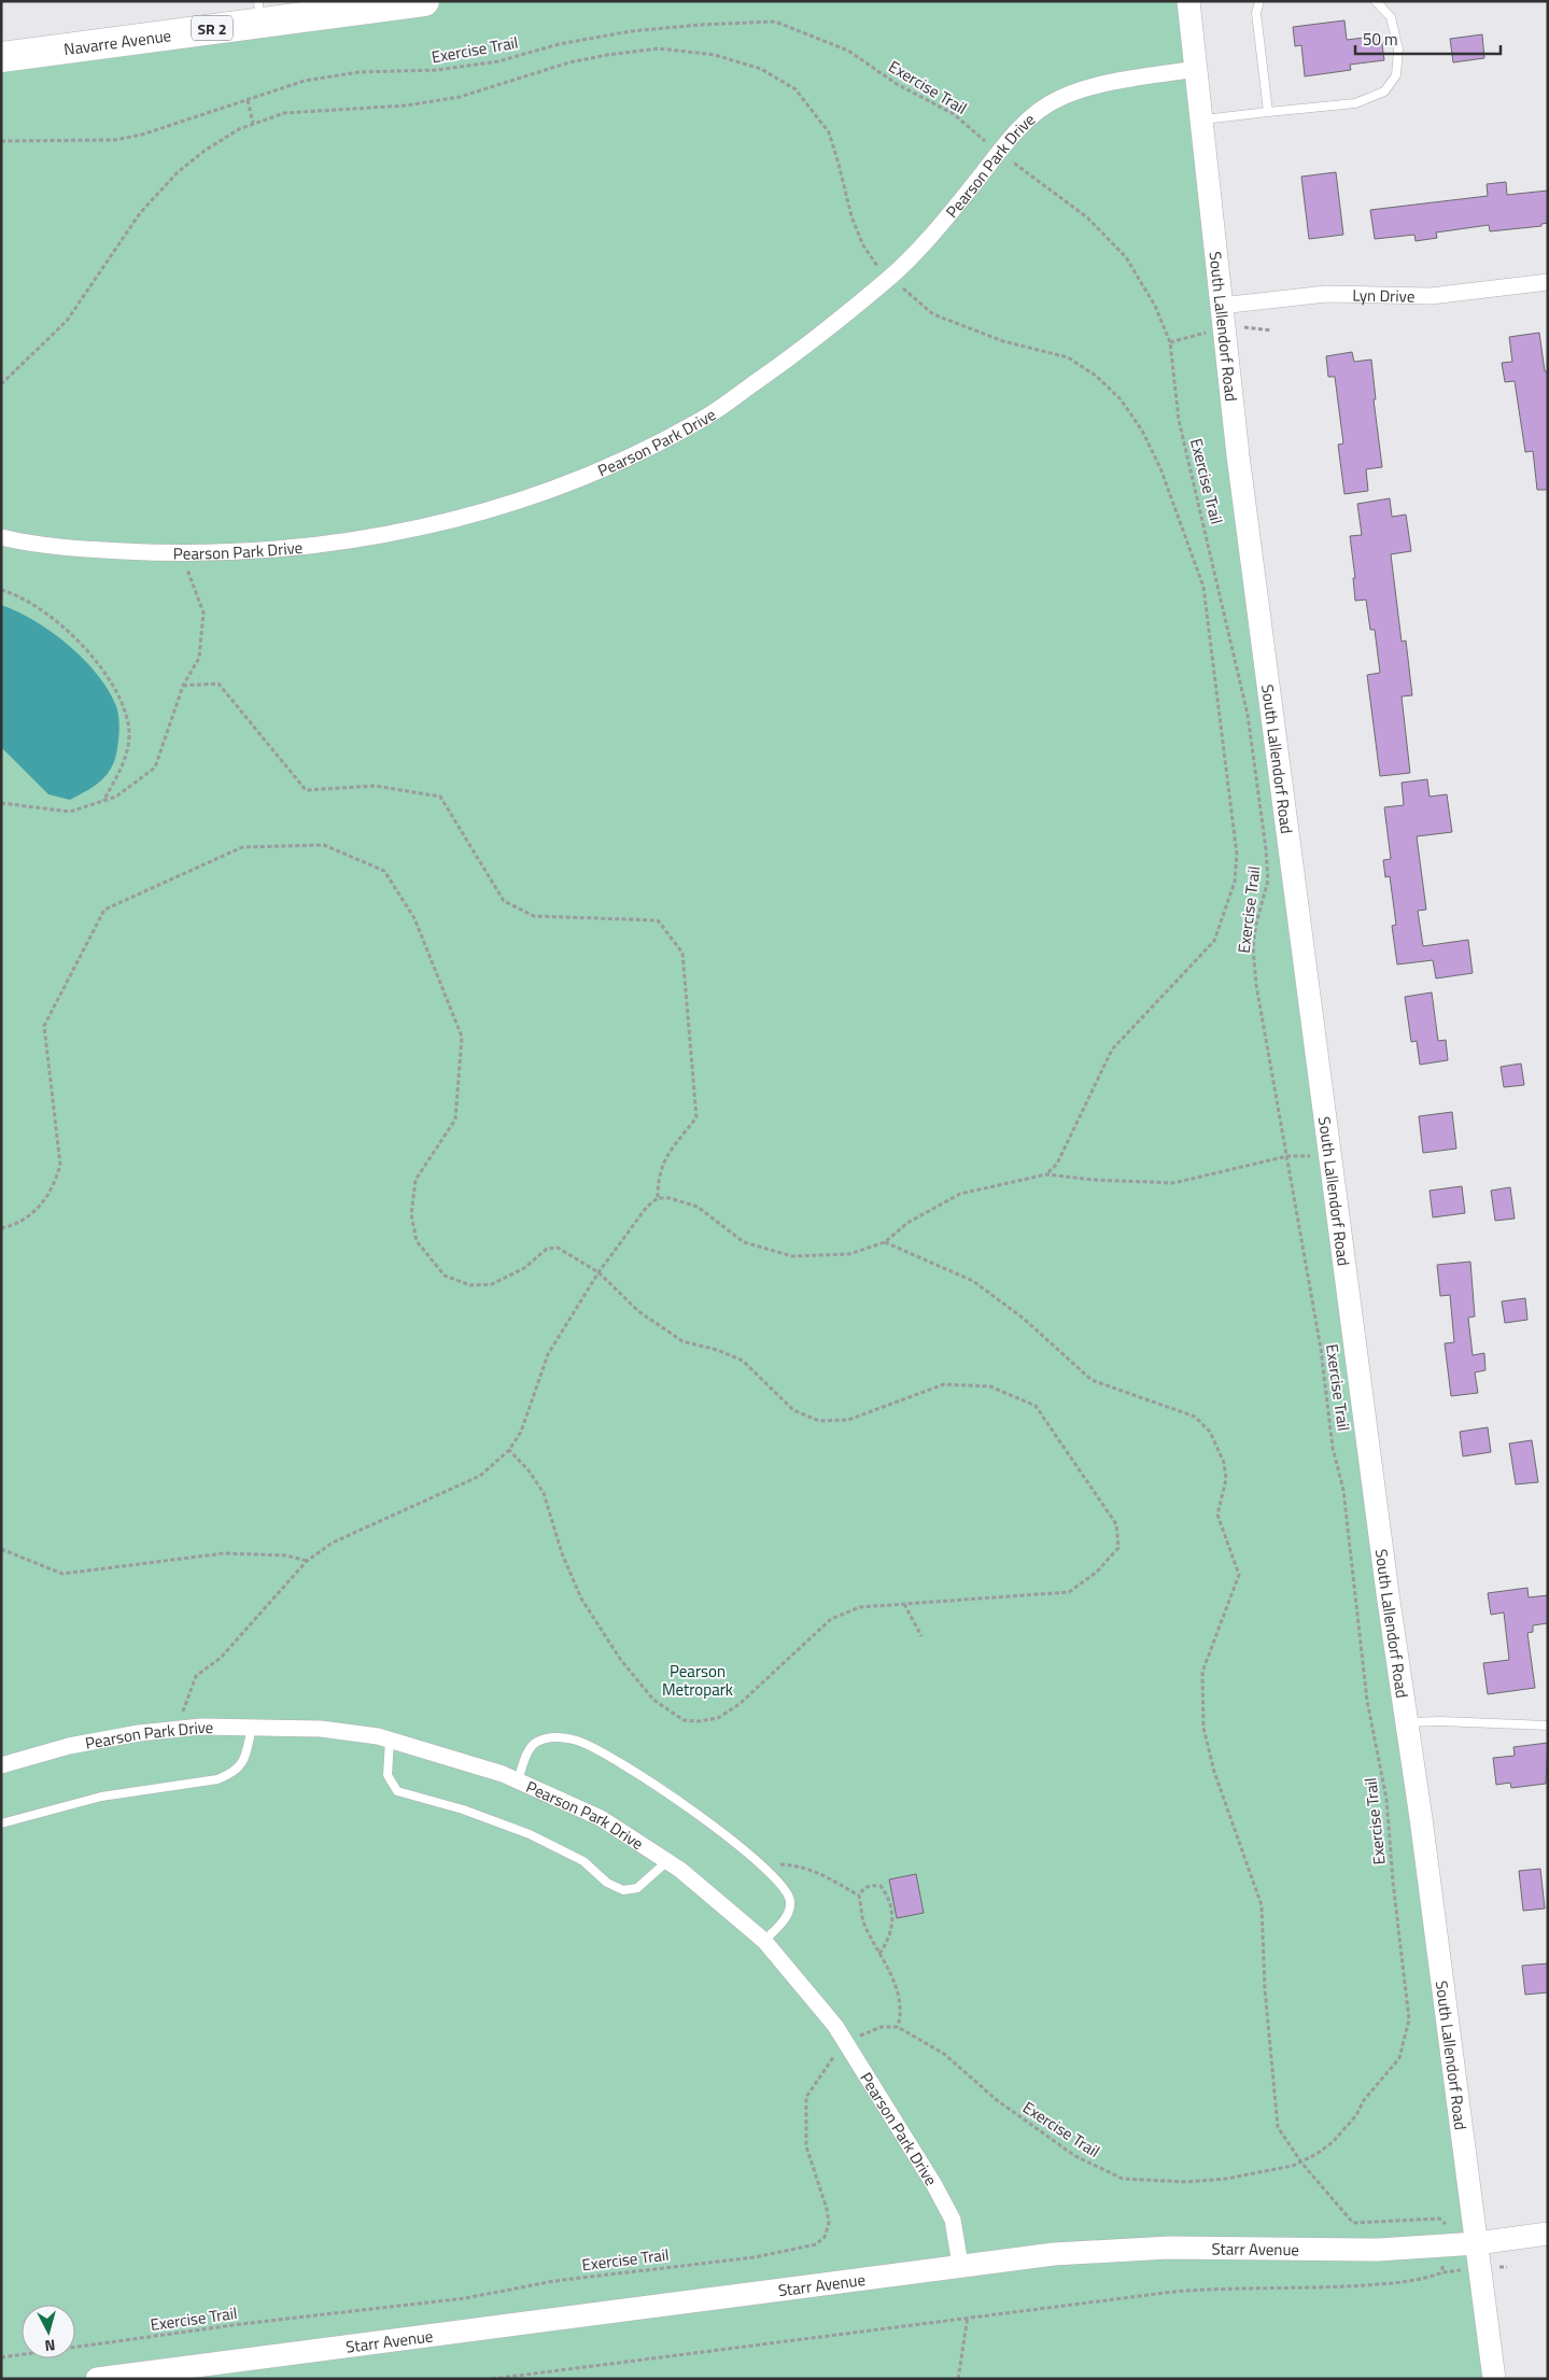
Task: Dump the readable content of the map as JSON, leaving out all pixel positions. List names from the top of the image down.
{
  "streets": {
    "highway": ["SR 2", "Navarre Avenue"],
    "street": [
      "Pearson Park Drive",
      "Lyn Drive",
      "South Lallendorf Road",
      "Starr Avenue"
    ],
    "path": ["Exercise Trail"]
  },
  "crossings": [
    ["Exercise Trail", "Pearson Park Drive"],
    ["Pearson Park Drive", "South Lallendorf Road"],
    ["Pearson Park Drive", "Starr Avenue"],
    ["Lyn Drive", "South Lallendorf Road"],
    ["South Lallendorf Road", "Starr Avenue"]
  ],
  "parks": ["Pearson Metropark"],
  "scale_bar": "50 m",
  "north": "bottom"
}
